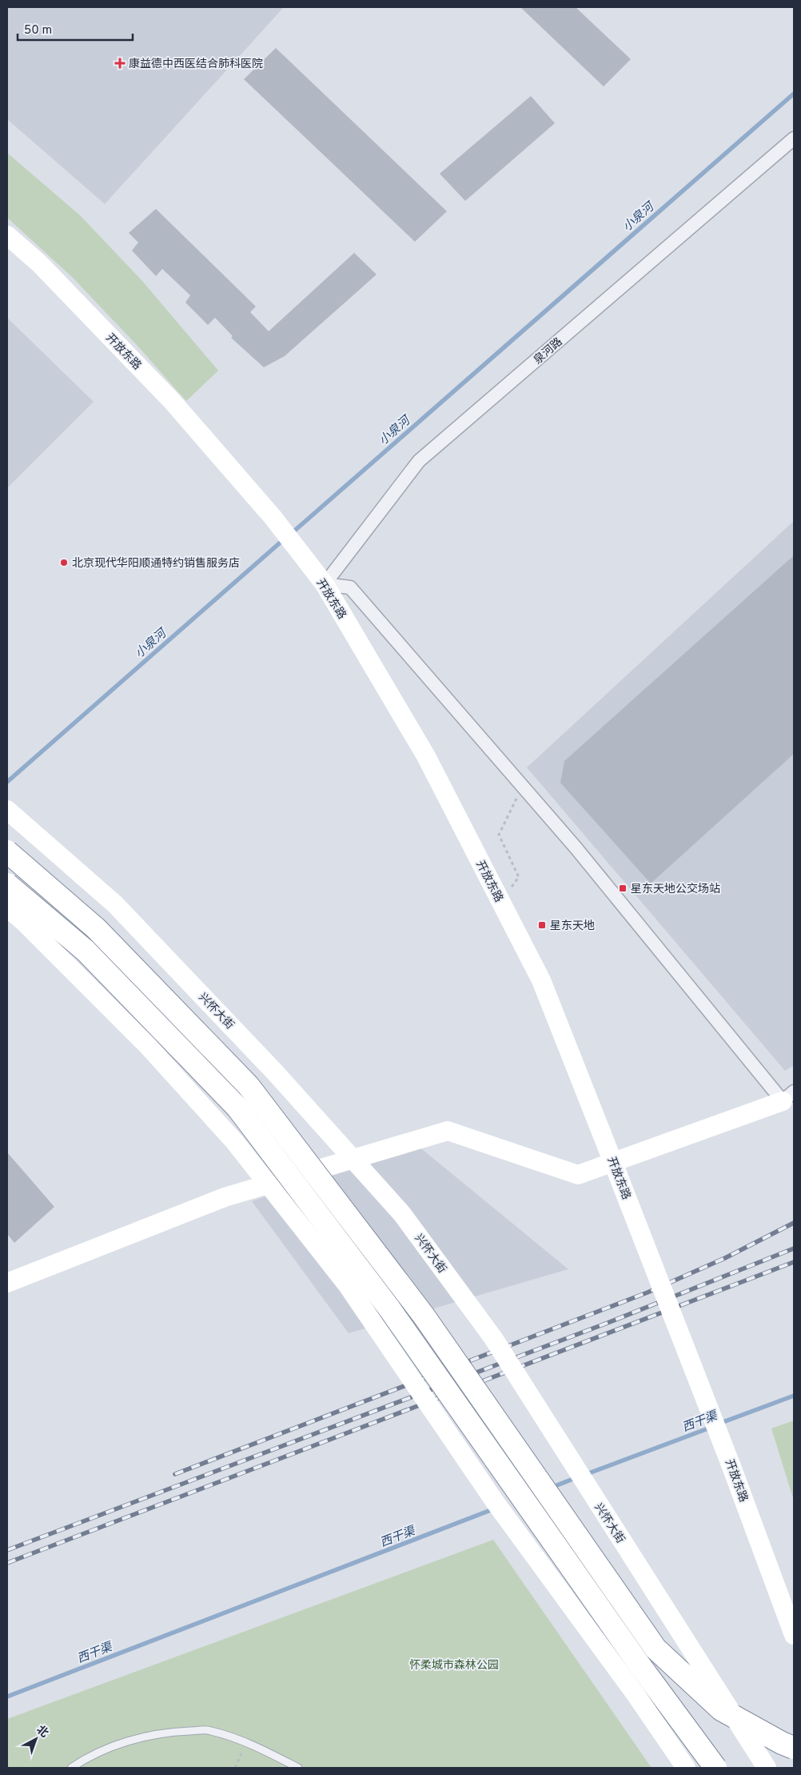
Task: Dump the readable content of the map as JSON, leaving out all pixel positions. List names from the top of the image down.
{
  "streets": {
    "street": ["泉河路", "开放东路", "兴怀大街"]
  },
  "crossings": [
    ["泉河路", "开放东路"]
  ],
  "water": ["小泉河", "西干渠"],
  "parks": ["怀柔城市森林公园"],
  "places": {
    "health": ["康益德中西医结合肺科医院"],
    "other": ["北京现代华阳顺通特约销售服务店"],
    "transit": ["星东天地公交场站", "星东天地"]
  },
  "scale_bar": "50 m",
  "north": "top right"
}
